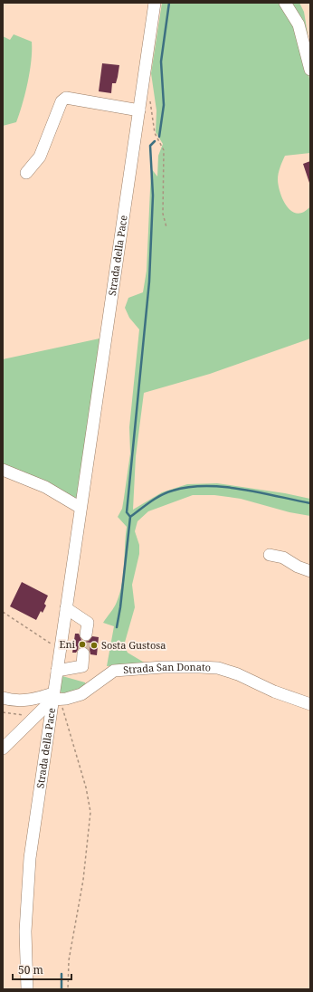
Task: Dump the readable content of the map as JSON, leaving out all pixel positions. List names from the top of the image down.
{
  "streets": {
    "street": ["Strada della Pace", "Strada San Donato"]
  },
  "crossings": [
    ["Strada della Pace", "Strada San Donato"]
  ],
  "places": ["Eni", "Sosta Gustosa"],
  "scale_bar": "50 m"
}
